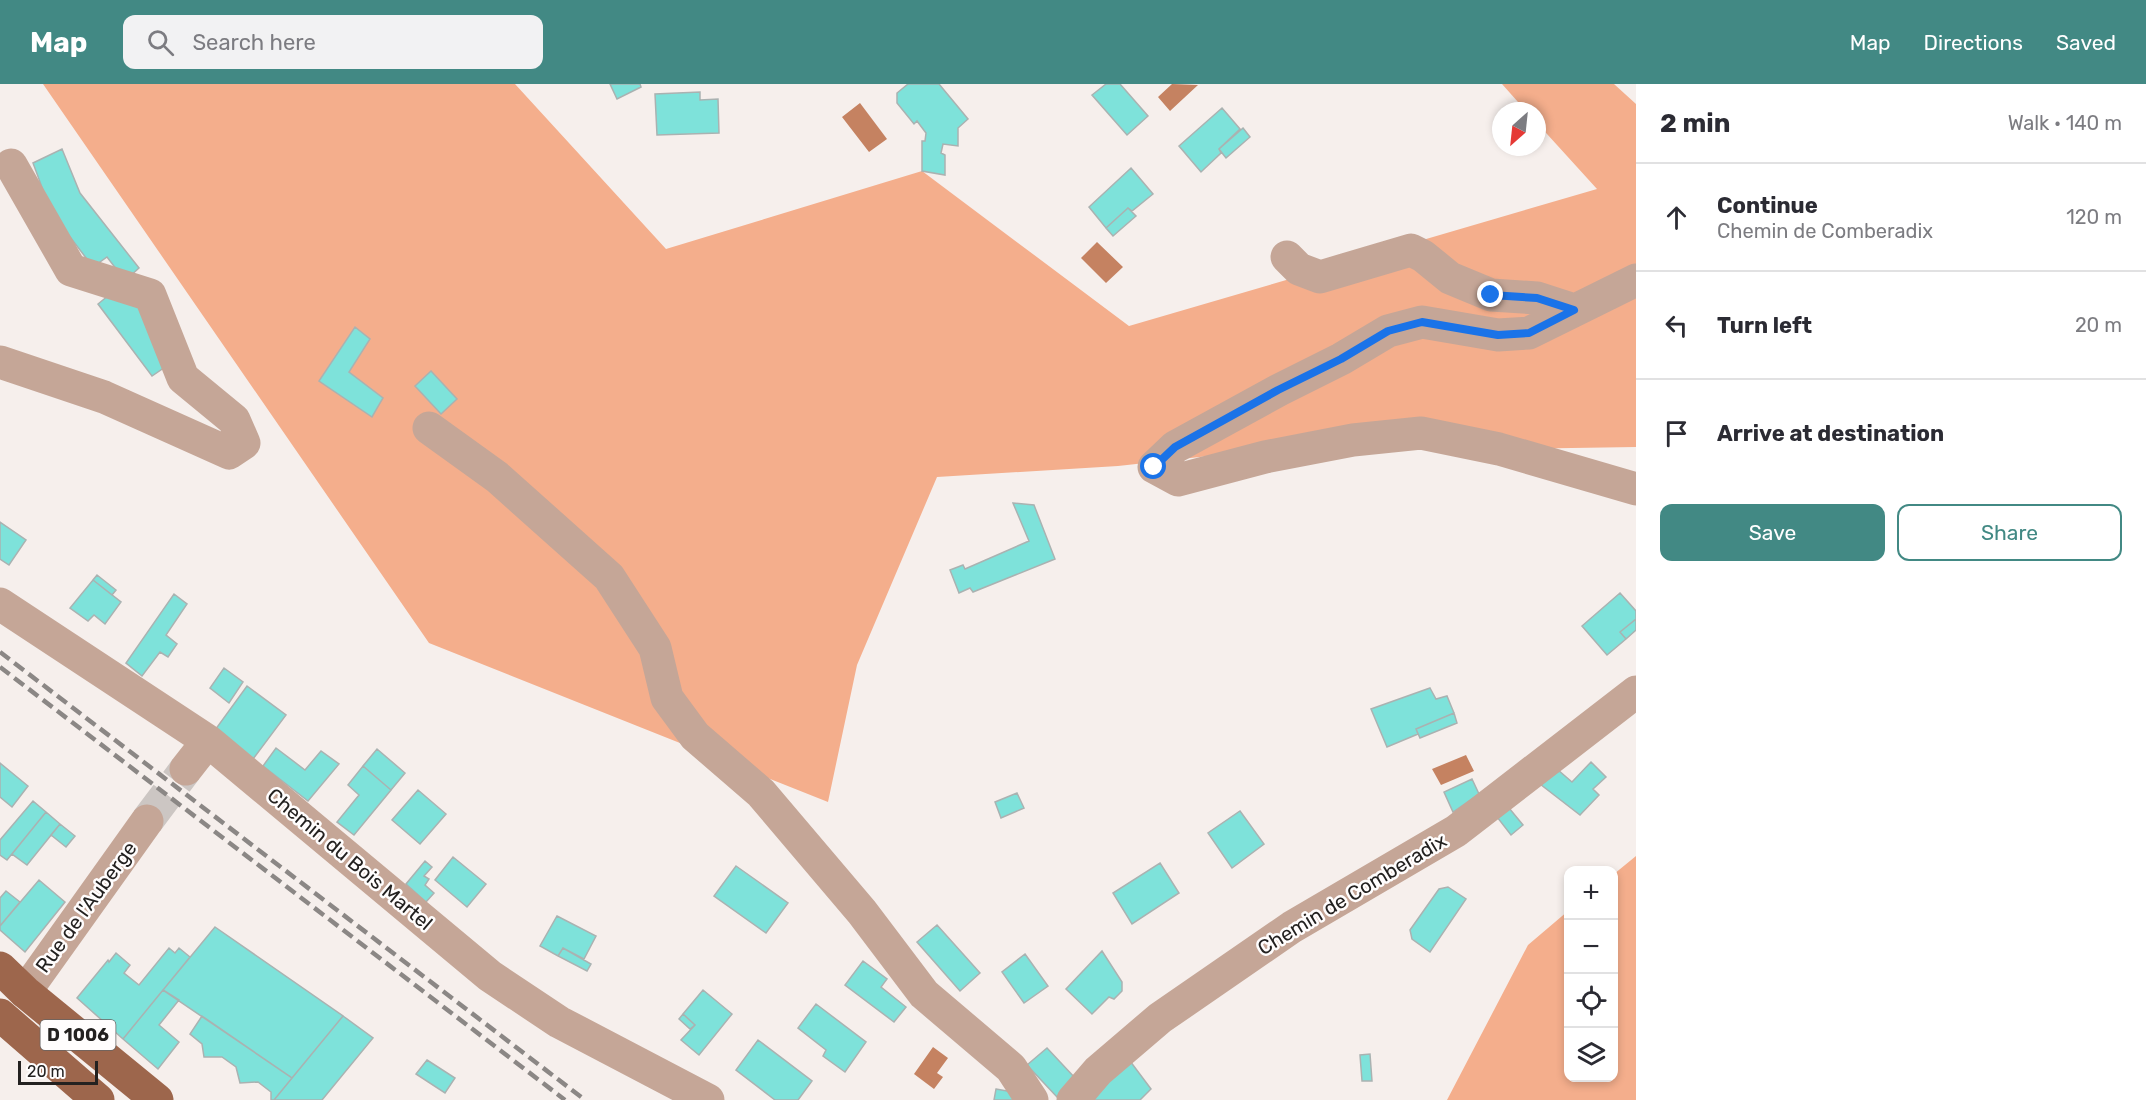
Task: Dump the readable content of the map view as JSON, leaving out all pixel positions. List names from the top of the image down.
{
  "streets": {
    "main road": ["D 1006"],
    "street": ["Chemin du Bois Martel", "Chemin de Comberadix", "Rue de l'Auberge"]
  },
  "crossings": [
    ["Rue de l'Auberge", "D 1006"]
  ],
  "scale_bar": "20 m",
  "north": "bottom left",
  "page": {
    "header": "Map",
    "search": "Search here",
    "nav": ["Map", "Directions", "Saved"],
    "heading": ["2 min", "Walk · 140 m"],
    "list": [
      ["Continue", "Chemin de Comberadix", "120 m"],
      ["Turn left", "20 m"],
      "Arrive at destination"
    ],
    "buttons": ["Save", "Share"],
    "map_buttons": ["+", "−"],
    "scale": "20 m"
  }
}
